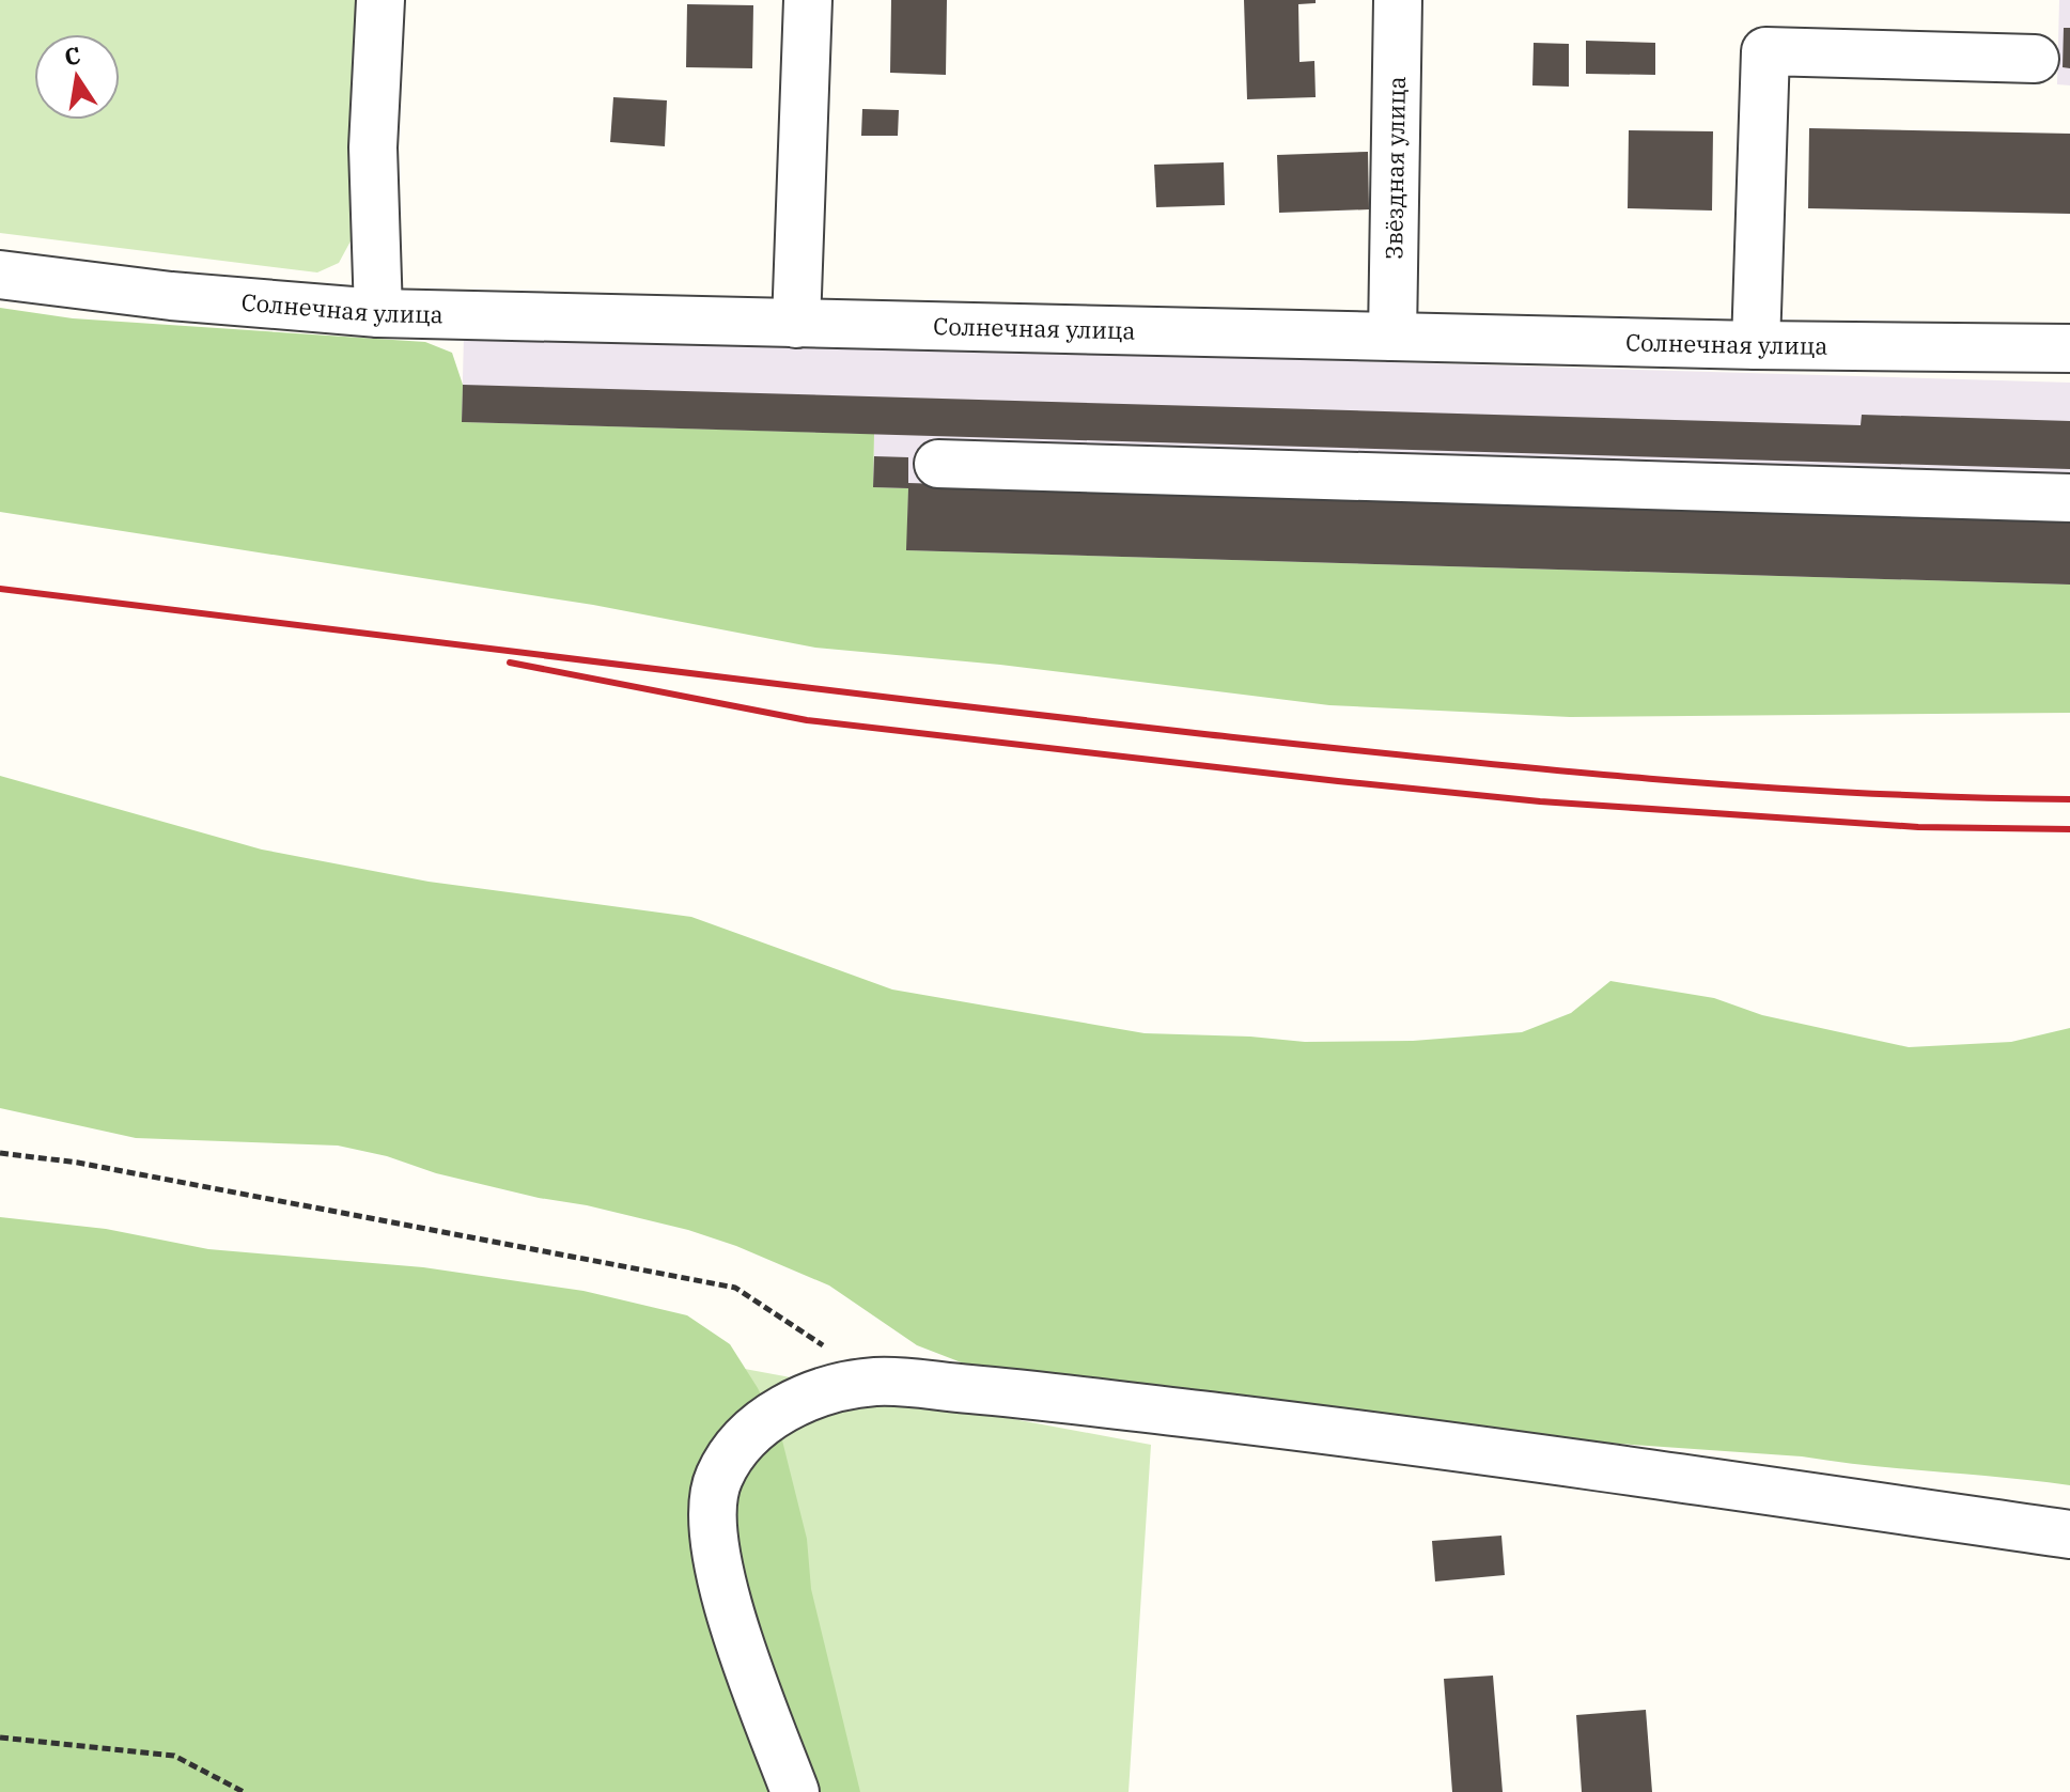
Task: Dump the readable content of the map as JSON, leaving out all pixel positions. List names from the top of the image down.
{
  "streets": {
    "street": ["Звёздная улица", "Солнечная улица"]
  },
  "crossings": [
    ["Звёздная улица", "Солнечная улица"]
  ],
  "north": "top"
}
